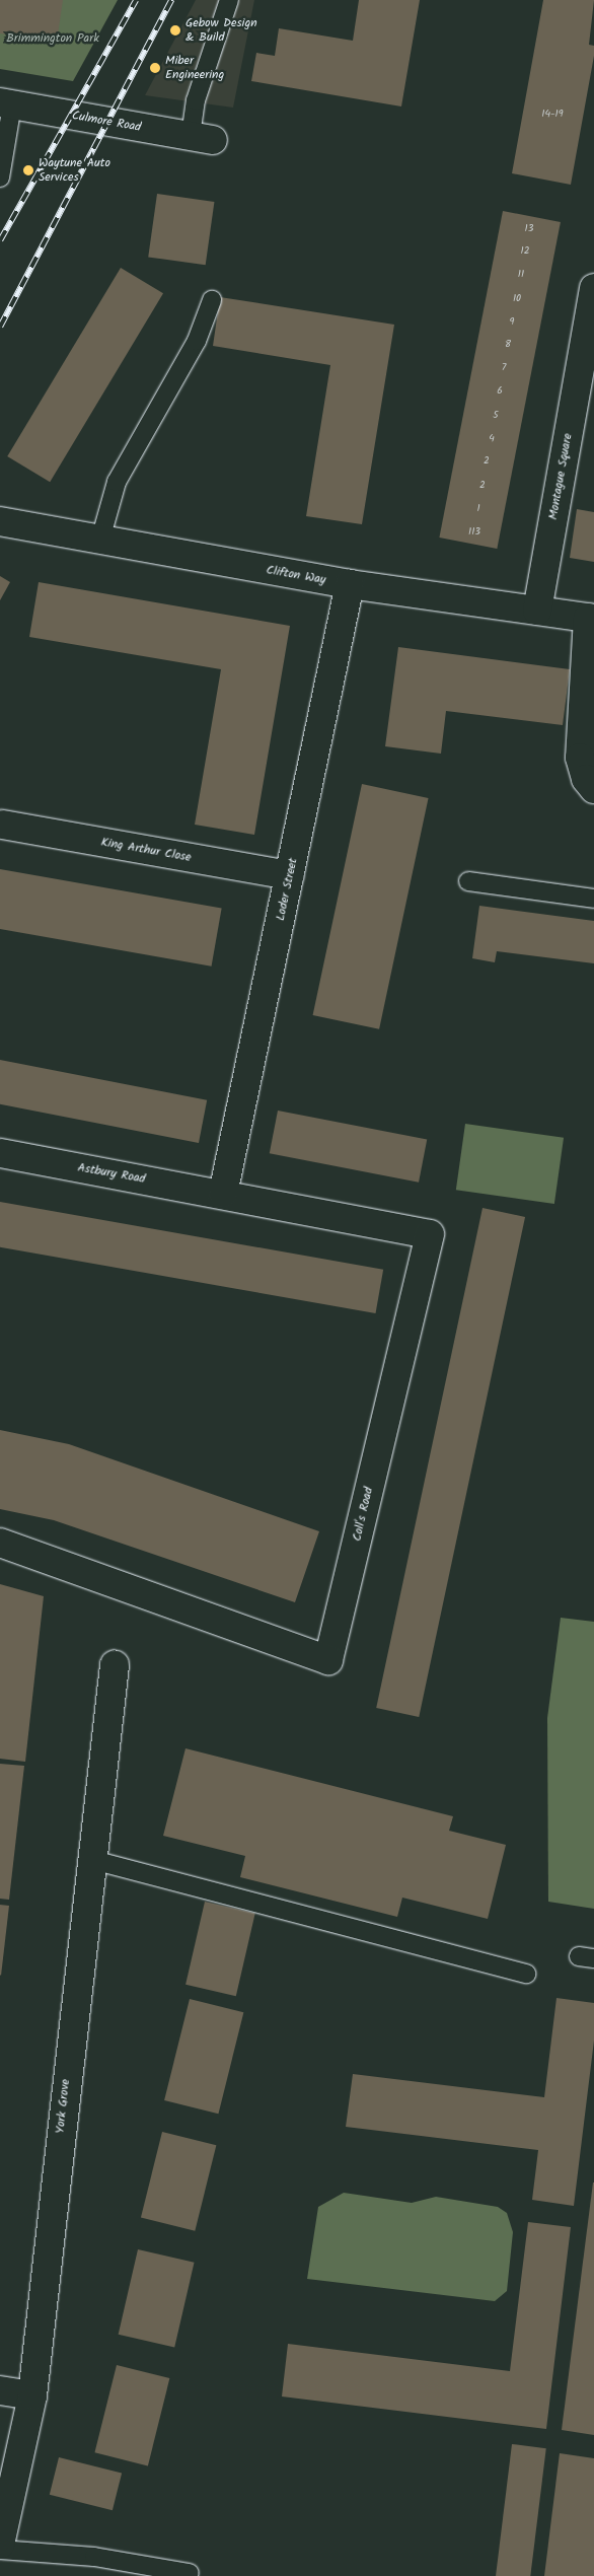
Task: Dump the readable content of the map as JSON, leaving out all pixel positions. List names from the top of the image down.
{
  "streets": {
    "street": [
      "Culmore Road",
      "Montague Square",
      "Clifton Way",
      "King Arthur Close",
      "Loder Street",
      "Astbury Road",
      "Coll's Road",
      "York Grove"
    ]
  },
  "crossings": [
    ["Montague Square", "Clifton Way"],
    ["Clifton Way", "Loder Street"],
    ["King Arthur Close", "Loder Street"],
    ["Loder Street", "Astbury Road"],
    ["Loder Street", "Coll's Road"],
    ["Astbury Road", "Coll's Road"]
  ],
  "parks": ["Brimmington Park"],
  "places": ["Gebow Design & Build", "Miber Engineering", "Waytune Auto Services"],
  "house_numbers": [
    "14-19",
    "13",
    "12",
    "11",
    "10",
    "9",
    "8",
    "7",
    "6",
    "5",
    "4",
    "2",
    "2",
    "1",
    "113"
  ]
}
